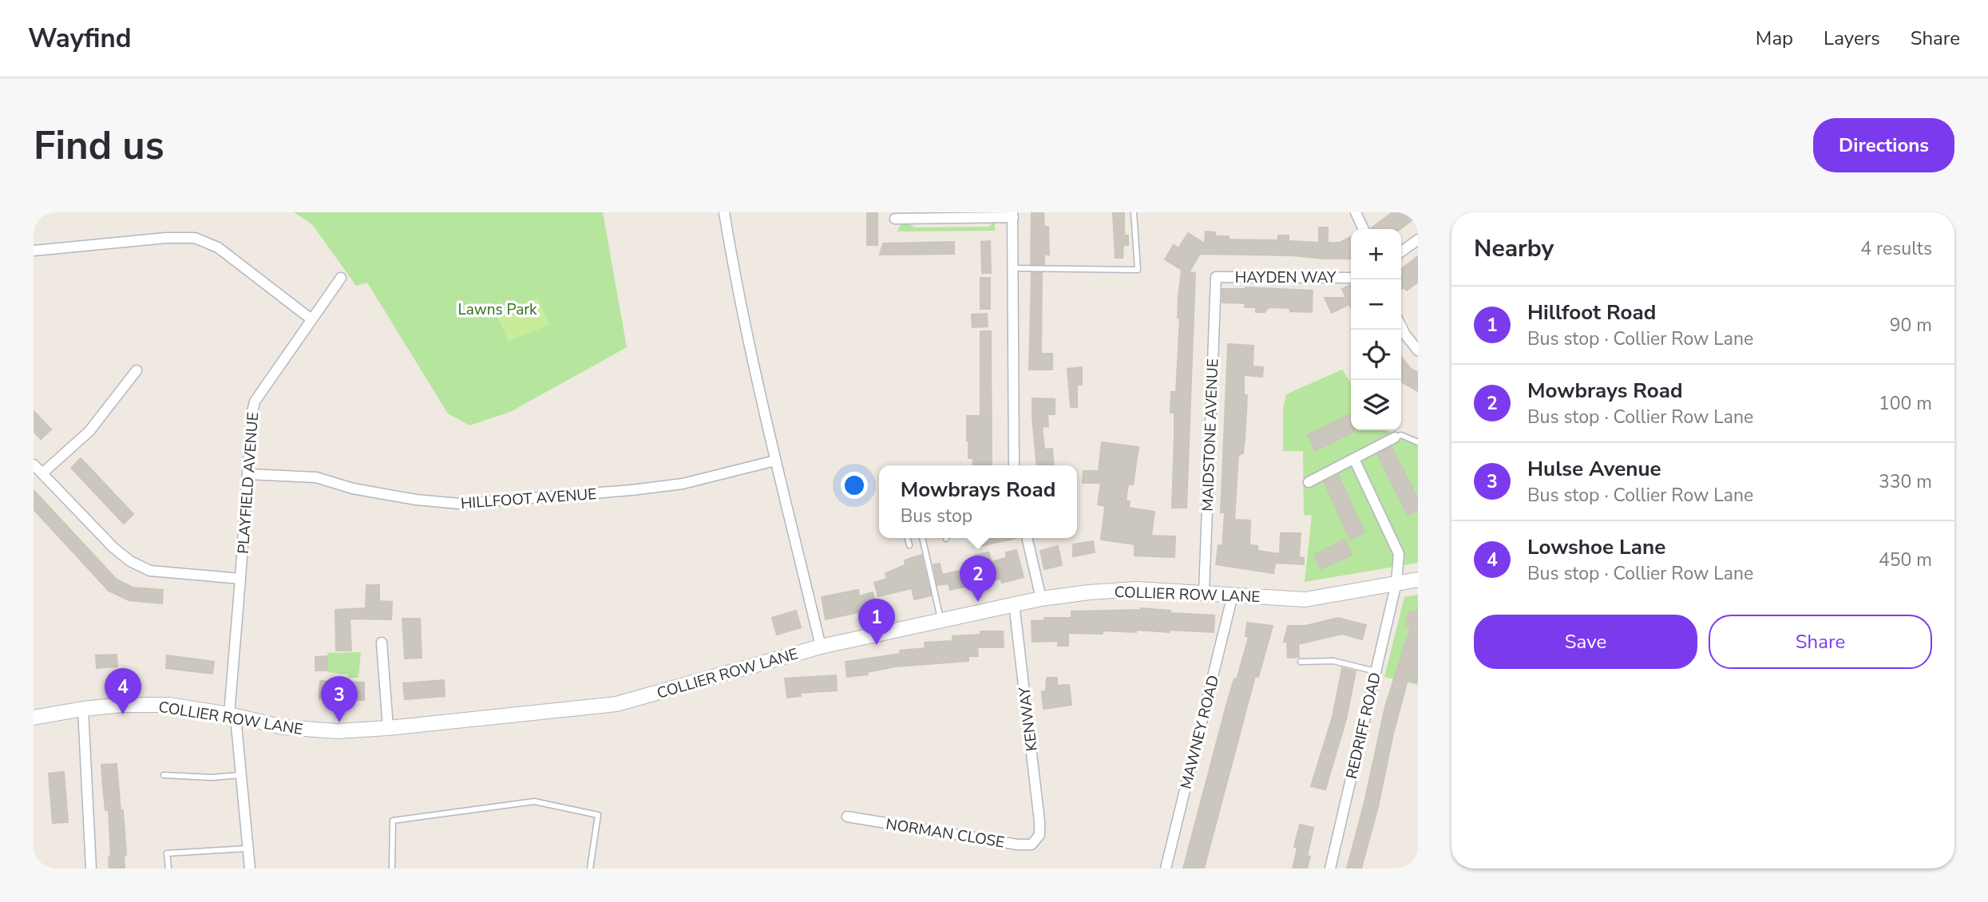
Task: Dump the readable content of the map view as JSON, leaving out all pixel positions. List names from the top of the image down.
{
  "streets": {
    "main road": ["COLLIER ROW LANE"],
    "street": [
      "HAYDEN WAY",
      "MAIDSTONE AVENUE",
      "PLAYFIELD AVENUE",
      "HILLFOOT AVENUE",
      "KENWAY",
      "REDRIFF ROAD",
      "MAWNEY ROAD",
      "NORMAN CLOSE"
    ]
  },
  "crossings": [
    ["HAYDEN WAY", "MAIDSTONE AVENUE"],
    ["MAIDSTONE AVENUE", "COLLIER ROW LANE"],
    ["PLAYFIELD AVENUE", "HILLFOOT AVENUE"],
    ["PLAYFIELD AVENUE", "COLLIER ROW LANE"],
    ["COLLIER ROW LANE", "KENWAY"],
    ["COLLIER ROW LANE", "REDRIFF ROAD"],
    ["COLLIER ROW LANE", "MAWNEY ROAD"],
    ["KENWAY", "NORMAN CLOSE"]
  ],
  "parks": ["Lawns Park"],
  "page": {
    "header": "Wayfind",
    "nav": ["Map", "Layers", "Share"],
    "buttons": [
      "Directions",
      ["Save", "Share"]
    ],
    "title": "Find us",
    "heading": ["Nearby", "4 results"],
    "map_buttons": ["+", "−"],
    "list": [
      {
        "mark": "1",
        "name": "Hillfoot Road",
        "note": "Bus stop · Collier Row Lane",
        "value": "90 m"
      },
      {
        "mark": "2",
        "name": "Mowbrays Road",
        "note": "Bus stop · Collier Row Lane",
        "value": "100 m"
      },
      {
        "mark": "3",
        "name": "Hulse Avenue",
        "note": "Bus stop · Collier Row Lane",
        "value": "330 m"
      },
      {
        "mark": "4",
        "name": "Lowshoe Lane",
        "note": "Bus stop · Collier Row Lane",
        "value": "450 m"
      }
    ],
    "popup": ["Mowbrays Road", "Bus stop"],
    "pins": [
      "2",
      "1",
      "4",
      "3"
    ]
  }
}
